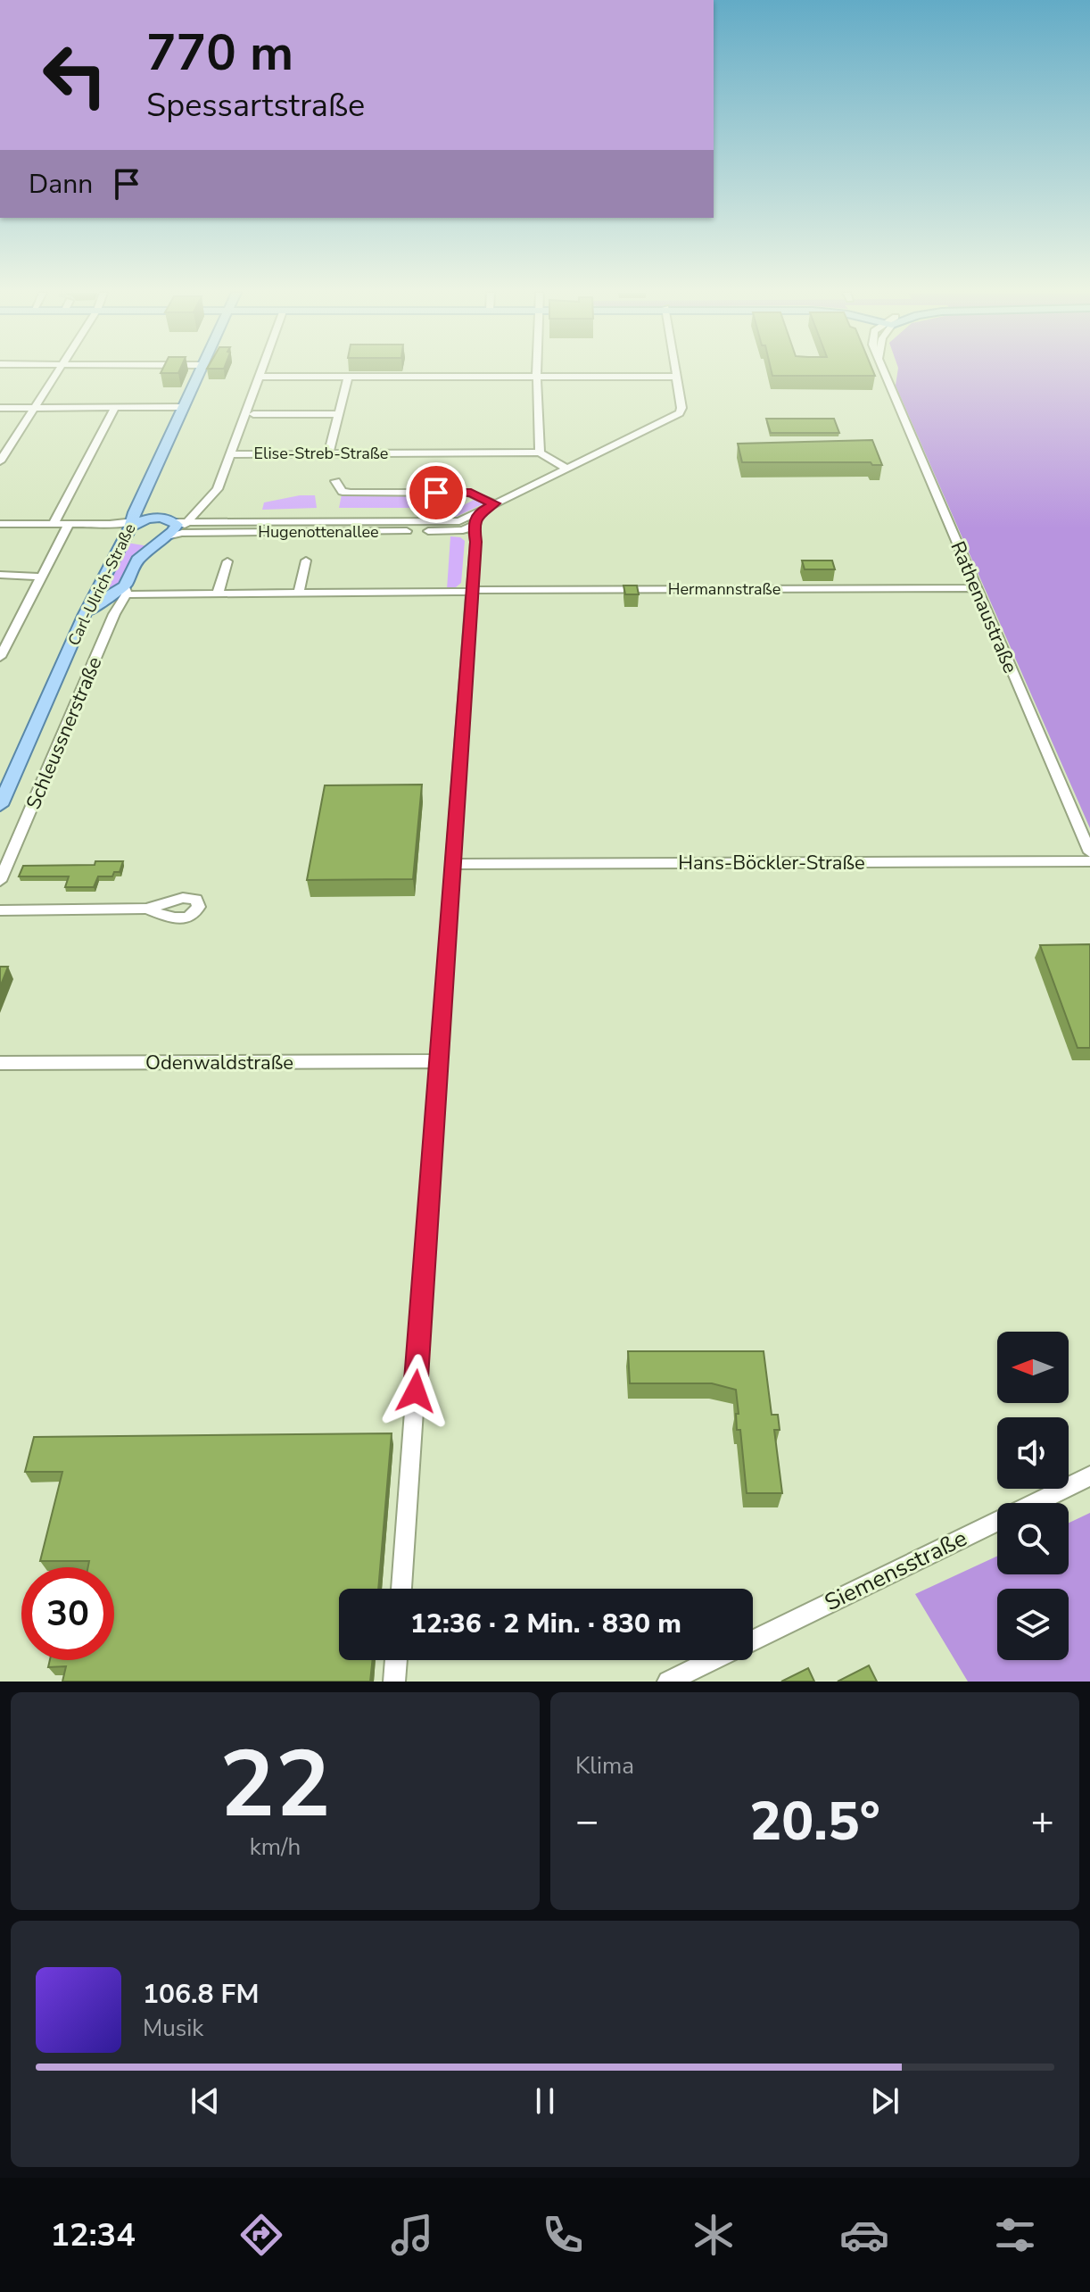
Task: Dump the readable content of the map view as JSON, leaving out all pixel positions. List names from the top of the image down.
{
  "streets": {
    "main road": ["Hugenottenallee", "Carl-Ulrich-Straße", "Schleussnerstraße"],
    "street": [
      "Elise-Streb-Straße",
      "Hermannstraße",
      "Rathenaustraße",
      "Hans-Böckler-Straße",
      "Odenwaldstraße",
      "Siemensstraße"
    ]
  },
  "crossings": [
    ["Elise-Streb-Straße", "Schleussnerstraße"],
    ["Hugenottenallee", "Carl-Ulrich-Straße"],
    ["Hugenottenallee", "Schleussnerstraße"],
    ["Carl-Ulrich-Straße", "Schleussnerstraße"],
    ["Hermannstraße", "Rathenaustraße"],
    ["Hermannstraße", "Schleussnerstraße"]
  ],
  "north": "left",
  "page": {
    "turn": ["770 m", "Spessartstraße"],
    "then": "Dann",
    "limit": "30",
    "trip": "12:36 · 2 Min. · 830 m",
    "tile": [
      ["22", "km/h"],
      "Klima"
    ],
    "heat": ["−", "20.5°", "+"],
    "song": ["106.8 FM", "Musik"],
    "tabs": "12:34"
  }
}
